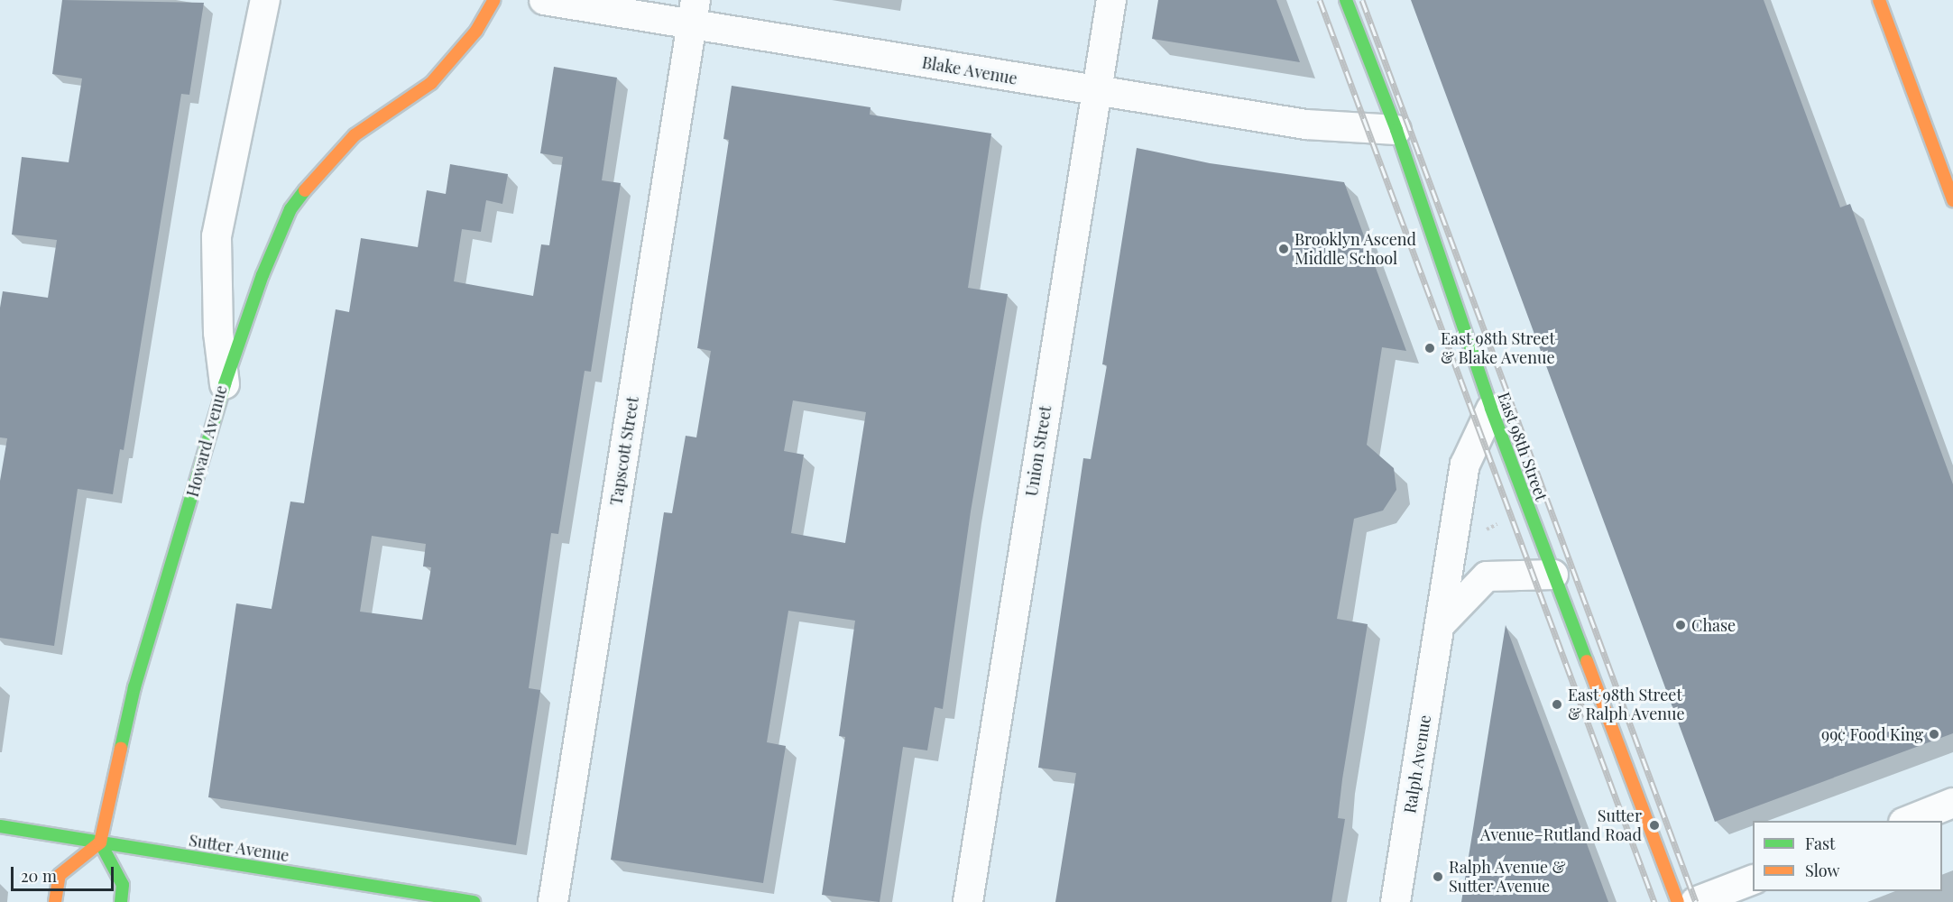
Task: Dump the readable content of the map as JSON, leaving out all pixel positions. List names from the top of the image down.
{
  "streets": {
    "street": [
      "Blake Avenue",
      "Howard Avenue",
      "East 98th Street",
      "Tapscott Street",
      "Union Street",
      "Ralph Avenue",
      "Sutter Avenue"
    ]
  },
  "crossings": [
    ["Blake Avenue", "East 98th Street"],
    ["Blake Avenue", "Tapscott Street"],
    ["Blake Avenue", "Union Street"],
    ["Howard Avenue", "Sutter Avenue"],
    ["East 98th Street", "Ralph Avenue"]
  ],
  "places": [
    "Brooklyn Ascend Middle School",
    "East 98th Street & Blake Avenue",
    "Chase",
    "East 98th Street & Ralph Avenue",
    "99¢ Food King",
    "Sutter Avenue–Rutland Road",
    "Ralph Avenue & Sutter Avenue"
  ],
  "legend": ["Fast", "Slow"],
  "scale_bar": "20 m"
}
